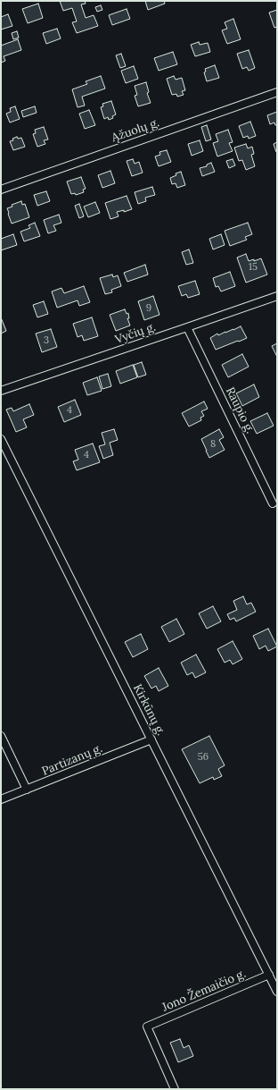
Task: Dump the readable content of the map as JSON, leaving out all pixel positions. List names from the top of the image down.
{
  "streets": {
    "street": [
      "Ąžuolų g.",
      "Vyčių g.",
      "Raupio g.",
      "Kirkūnų g.",
      "Partizanų g.",
      "Jono Žemaičio g."
    ]
  },
  "crossings": [
    ["Vyčių g.", "Raupio g."],
    ["Kirkūnų g.", "Partizanų g."],
    ["Kirkūnų g.", "Jono Žemaičio g."]
  ],
  "house_numbers": [
    "15",
    "9",
    "3",
    "4",
    "8",
    "4",
    "56"
  ]
}
